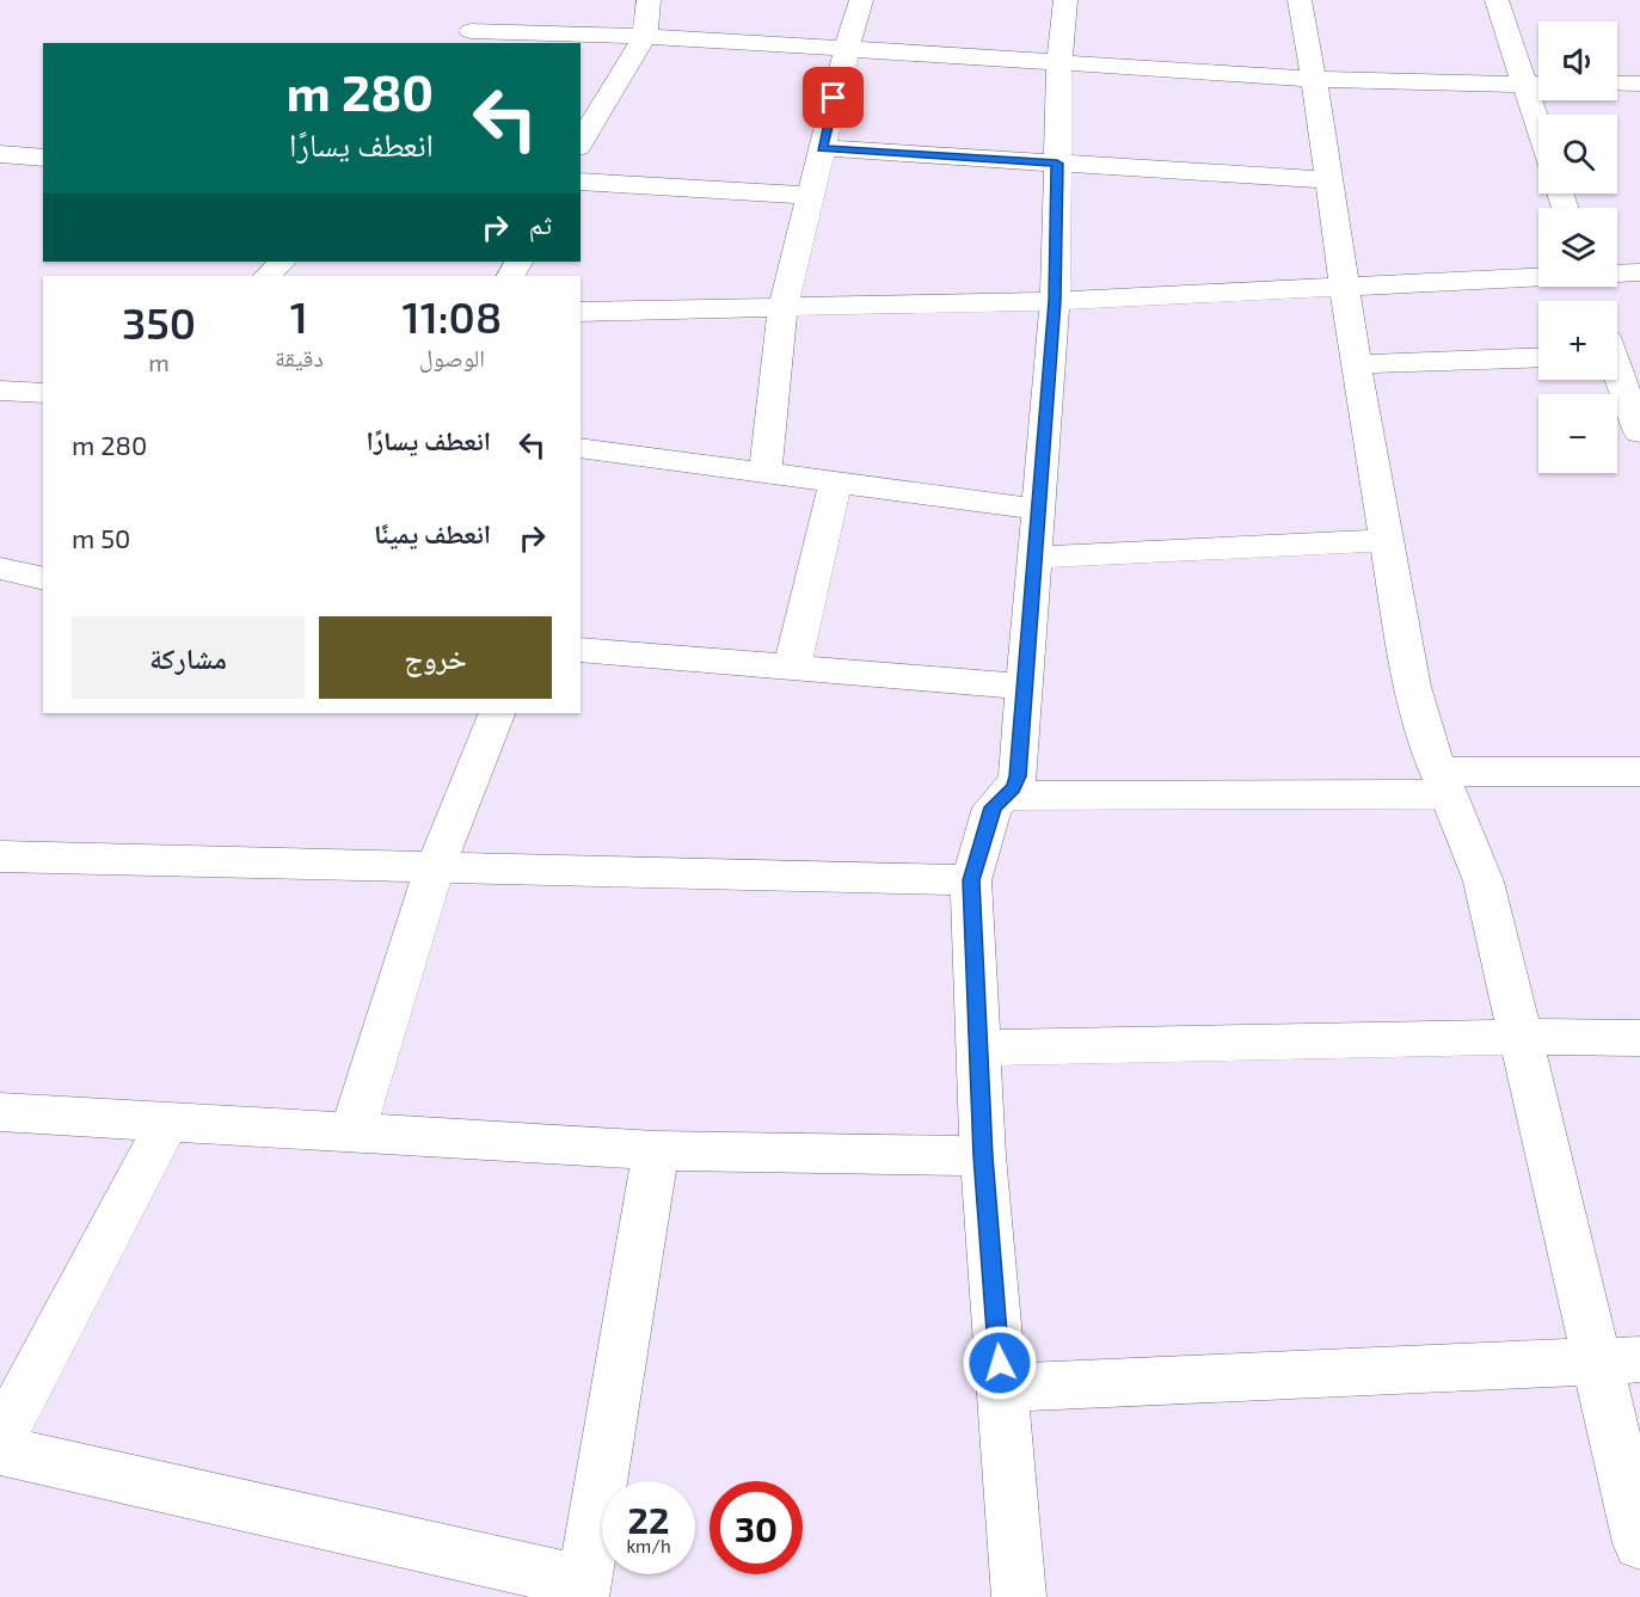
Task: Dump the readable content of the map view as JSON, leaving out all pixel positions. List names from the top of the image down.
{
  "page": {
    "map_buttons": ["+", "−"],
    "turn": ["280 m", "انعطف يسارًا"],
    "then": "ثم",
    "eta": [
      "11:08",
      "الوصول",
      "1",
      "دقيقة",
      "350",
      "m"
    ],
    "list": [
      {
        "name": "انعطف يسارًا",
        "value": "280 m"
      },
      {
        "name": "انعطف يمينًا",
        "value": "50 m"
      }
    ],
    "buttons": ["خروج", "مشاركة"],
    "speed": "22 km/h",
    "limit": "30"
  }
}
